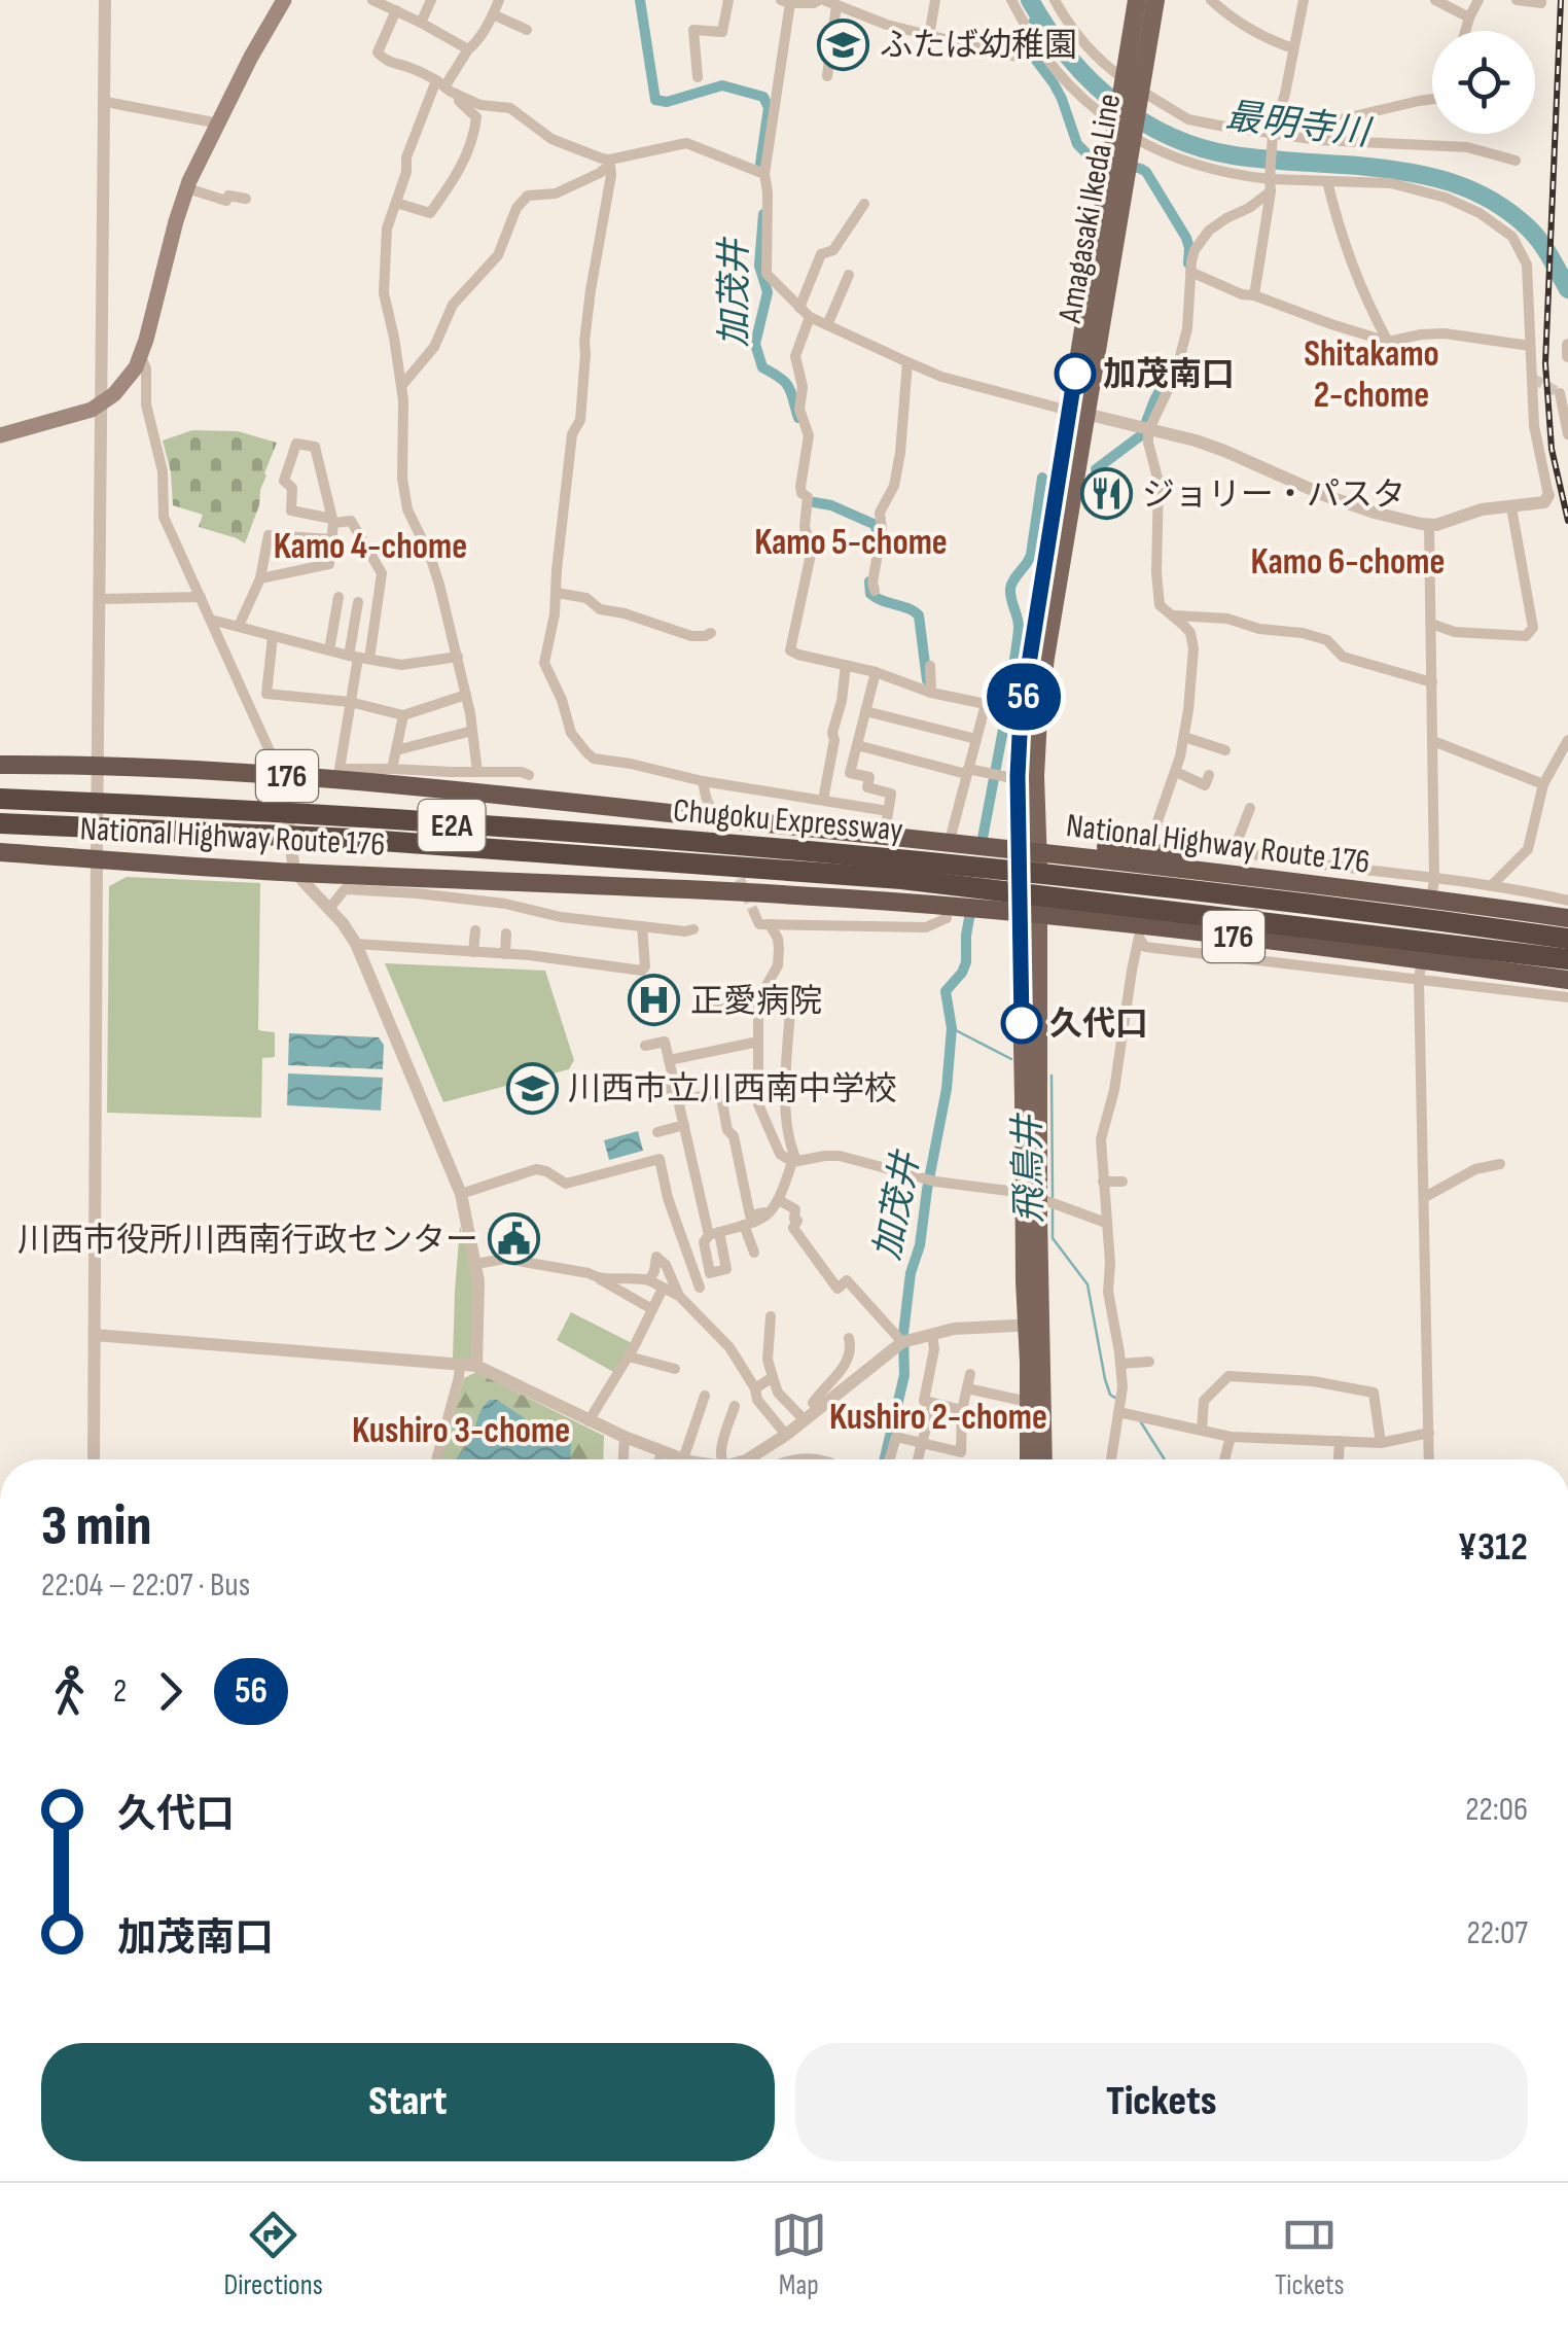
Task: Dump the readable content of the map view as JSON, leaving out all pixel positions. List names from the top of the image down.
{
  "streets": {
    "highway": [
      "176",
      "Chugoku Expressway",
      "E2A",
      "National Highway Route 176"
    ],
    "main road": ["Amagasaki Ikeda Line"]
  },
  "crossings": [
    ["Chugoku Expressway", "National Highway Route 176"]
  ],
  "districts": [
    "Shitakamo 2-chome",
    "Kamo 5-chome",
    "Kamo 4-chome",
    "Kamo 6-chome",
    "Kushiro 2-chome",
    "Kushiro 3-chome"
  ],
  "water": ["最明寺川", "加茂井", "飛鳥井"],
  "places": {
    "school or university": ["ふたば幼稚園", "川西市立川西南中学校"],
    "other": ["加茂南口", "久代口"],
    "restaurant": ["ジョリー・パスタ"],
    "hospital": ["正愛病院"],
    "public building": ["川西市役所川西南行政センター"]
  },
  "lines": ["bus line 56"],
  "page": {
    "on_map": "56",
    "heading": ["3 min", "22:04 – 22:07 · Bus", "¥312"],
    "legs": ["2", "56"],
    "list": [
      {
        "name": "久代口",
        "value": "22:06"
      },
      {
        "name": "加茂南口",
        "value": "22:07"
      }
    ],
    "buttons": ["Start", "Tickets"],
    "tabs": ["Directions", "Map", "Tickets"]
  }
}
